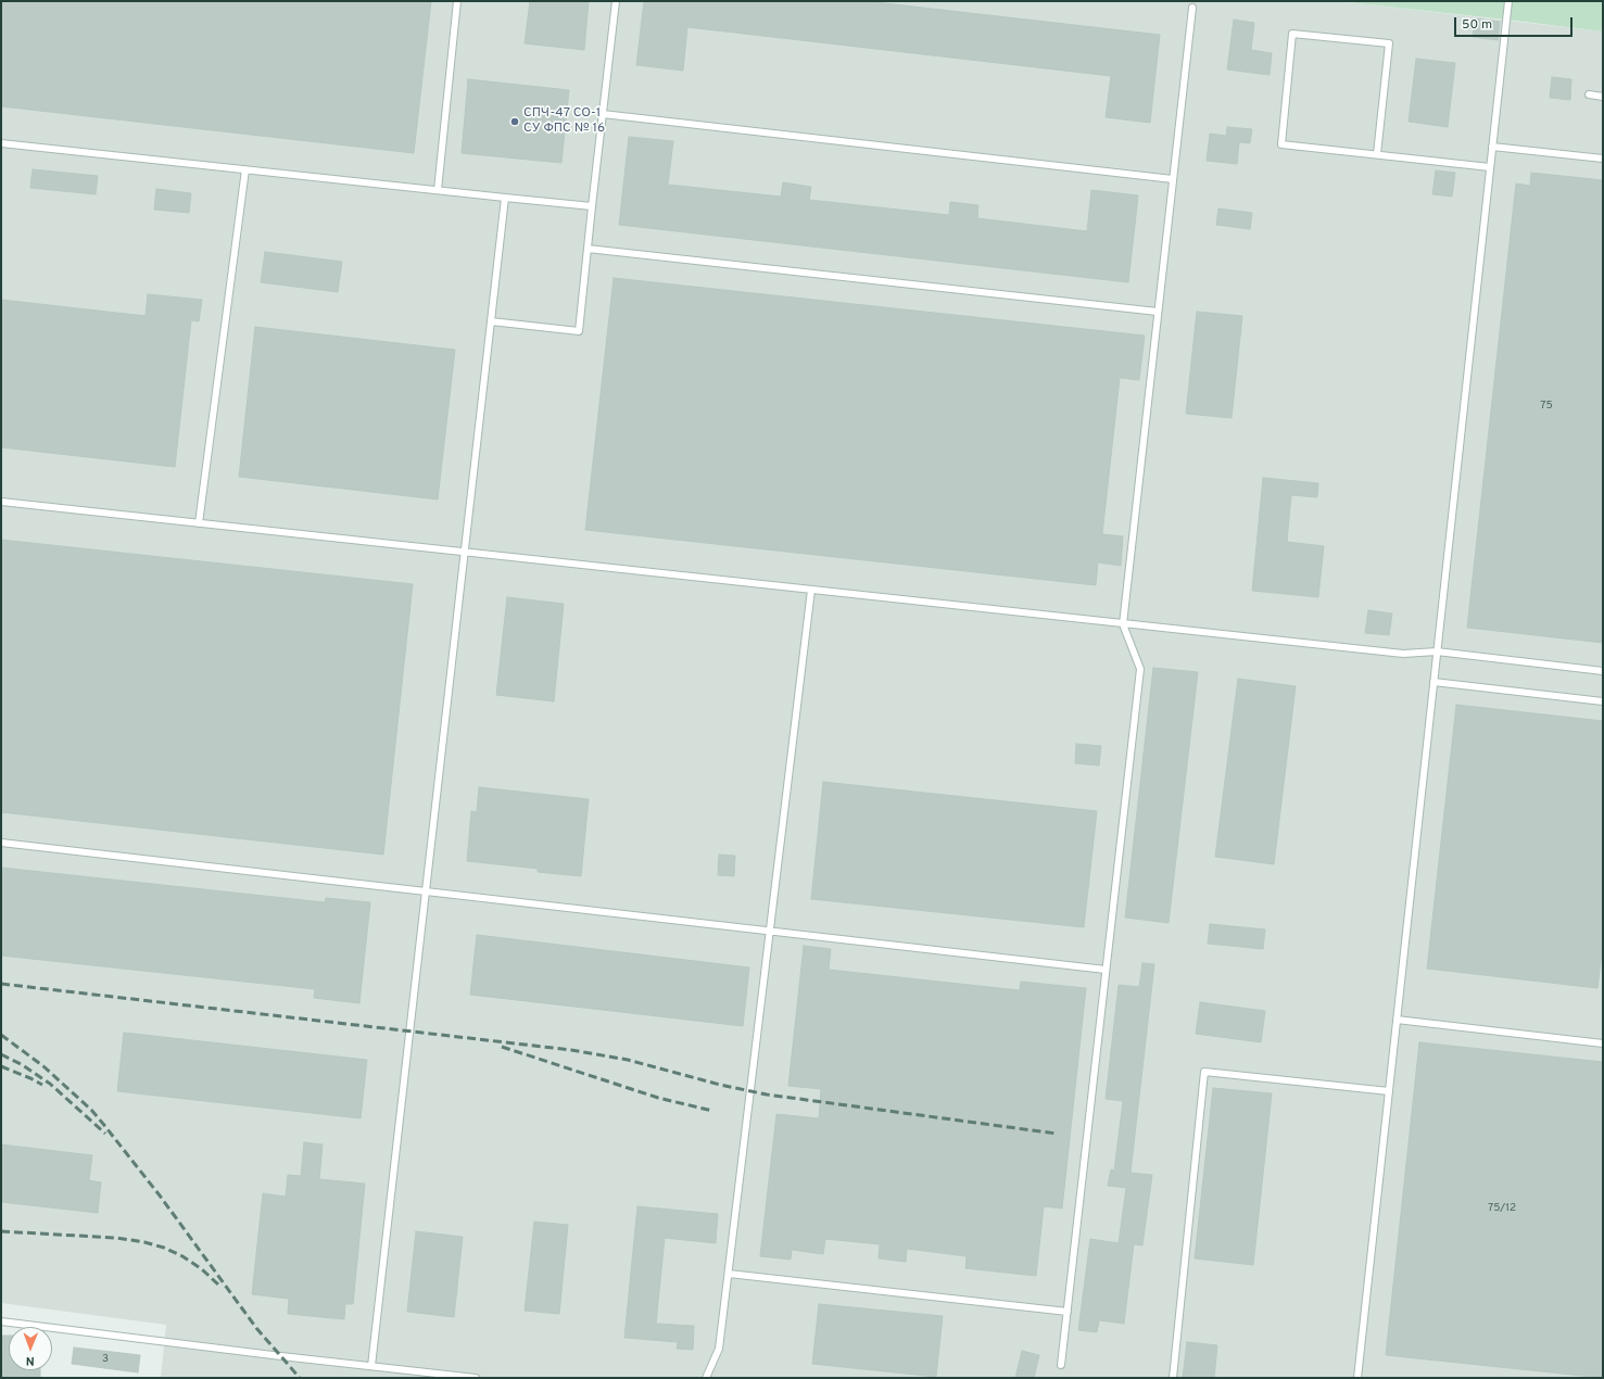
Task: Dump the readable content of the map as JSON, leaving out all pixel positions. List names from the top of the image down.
{
  "places": ["СПЧ-47 СО-1 СУ ФПС № 16"],
  "house_numbers": ["75", "75/12", "3"],
  "scale_bar": "50 m",
  "north": "bottom"
}
